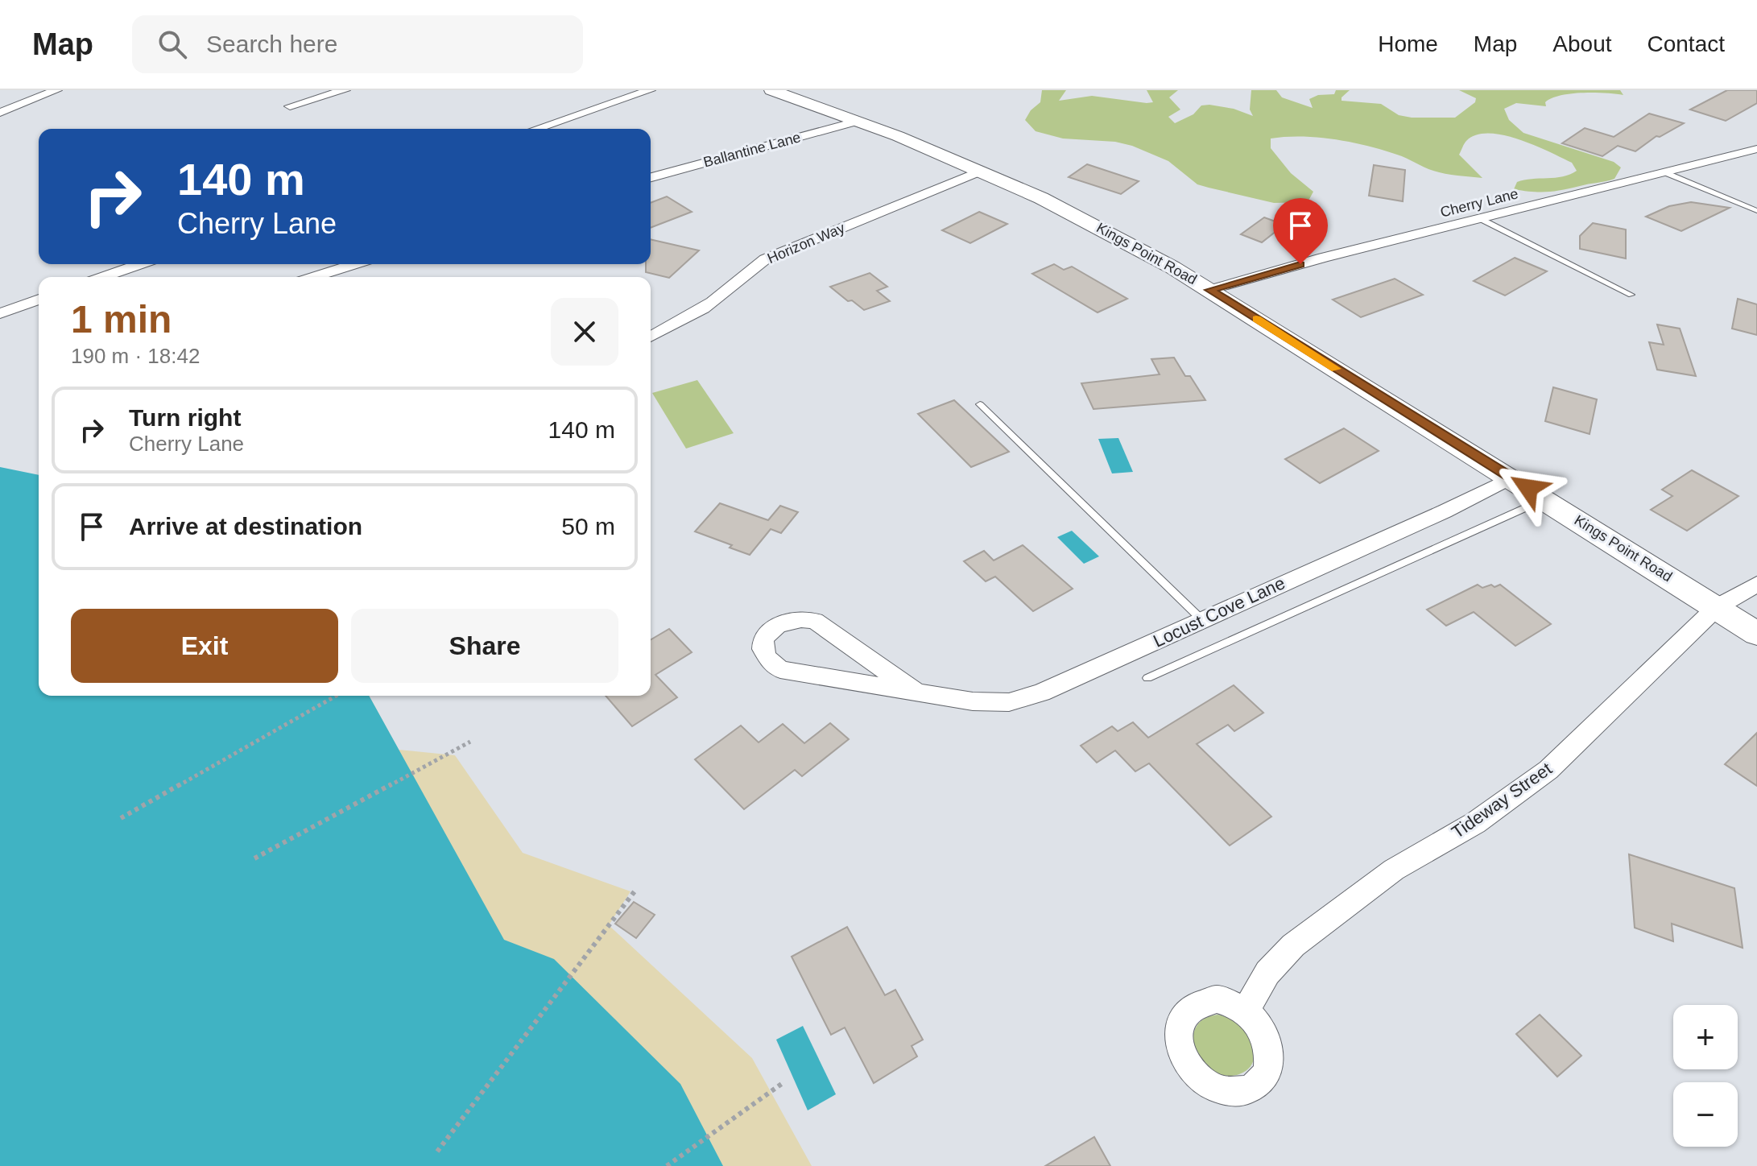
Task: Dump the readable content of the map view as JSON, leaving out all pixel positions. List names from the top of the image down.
{
  "streets": {
    "main road": ["Kings Point Road"],
    "street": [
      "Ballantine Lane",
      "Cherry Lane",
      "Horizon Way",
      "Locust Cove Lane",
      "Tideway Street"
    ]
  },
  "crossings": [
    ["Ballantine Lane", "Kings Point Road"],
    ["Cherry Lane", "Kings Point Road"],
    ["Horizon Way", "Kings Point Road"],
    ["Kings Point Road", "Locust Cove Lane"],
    ["Kings Point Road", "Tideway Street"]
  ],
  "page": {
    "header": "Map",
    "search": "Search here",
    "nav": [
      "Home",
      "Map",
      "About",
      "Contact"
    ],
    "turn": ["140 m", "Cherry Lane"],
    "heading": ["1 min", "190 m · 18:42"],
    "list": [
      {
        "name": "Turn right",
        "note": "Cherry Lane",
        "value": "140 m"
      },
      {
        "name": "Arrive at destination",
        "value": "50 m"
      }
    ],
    "buttons": ["Exit", "Share"],
    "map_buttons": ["+", "−"]
  }
}
